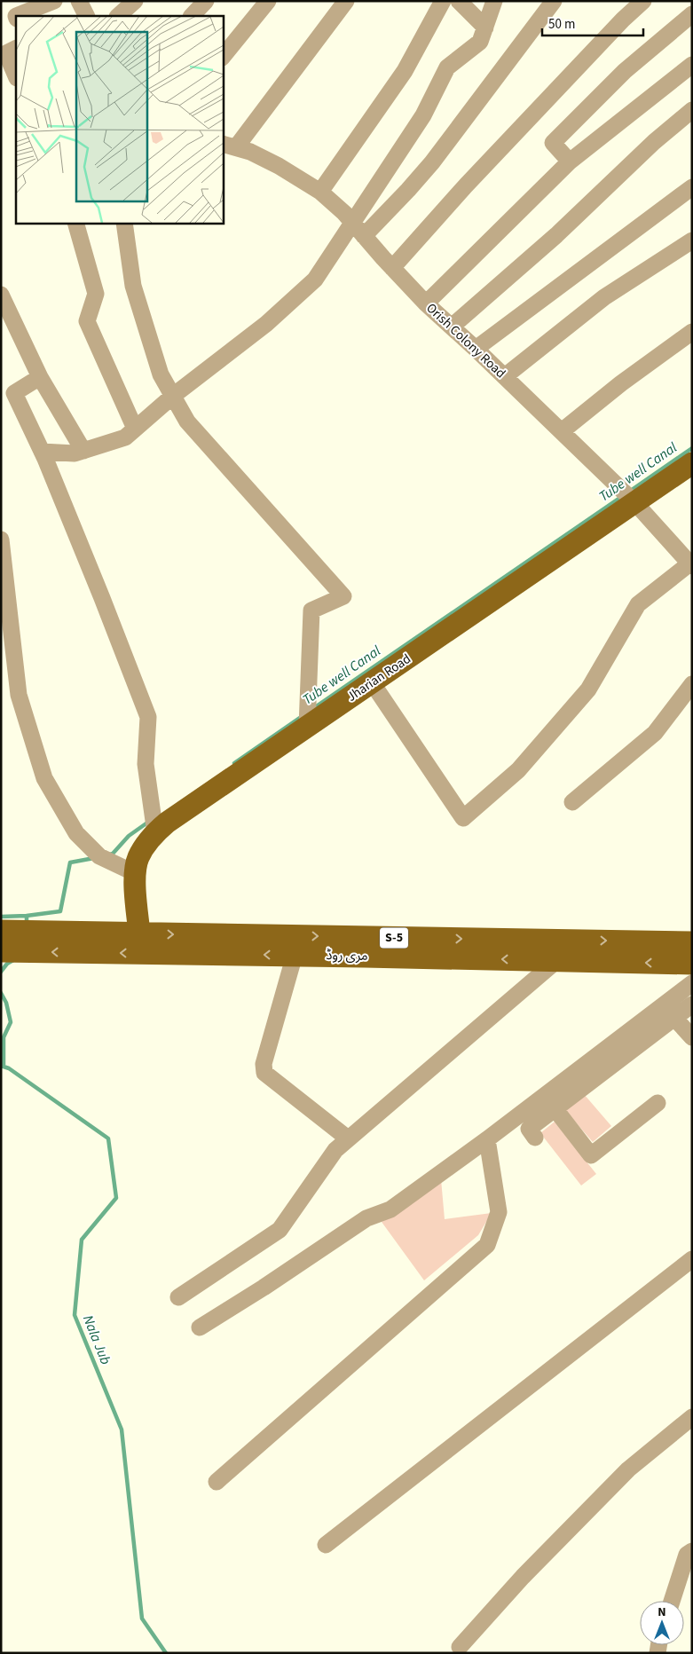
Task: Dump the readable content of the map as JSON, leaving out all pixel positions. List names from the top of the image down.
{
  "streets": {
    "main road": ["Jharian Road", "S-5", "مری روڈ"],
    "street": ["Orish Colony Road"]
  },
  "crossings": [
    ["Orish Colony Road", "Jharian Road"],
    ["Jharian Road", "مری روڈ"]
  ],
  "water": ["Tube well Canal", "Nala Jub"],
  "scale_bar": "50 m",
  "north": "top"
}
